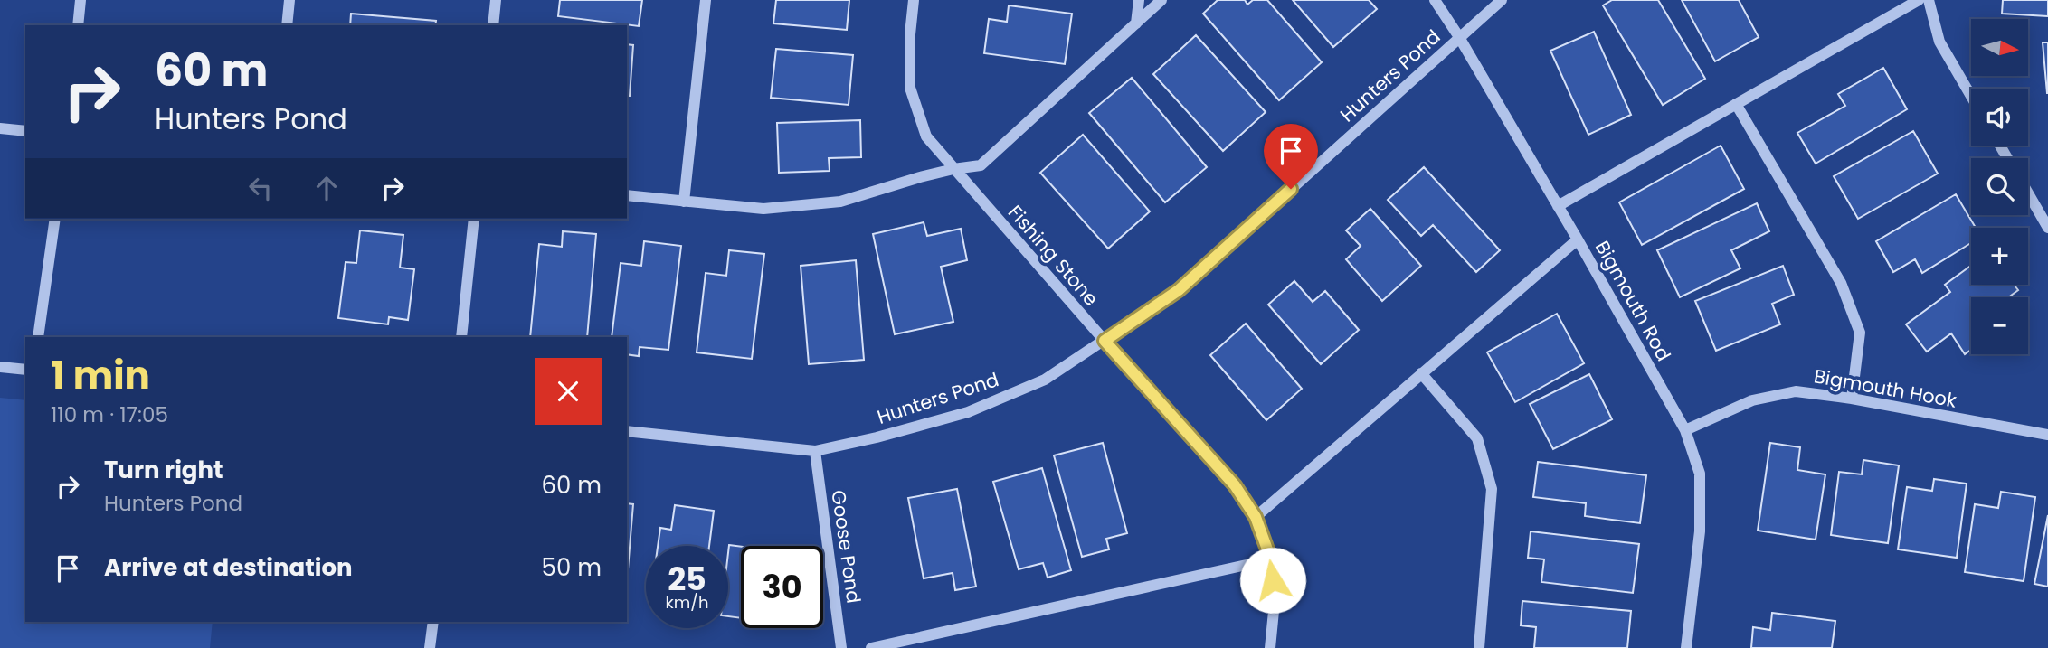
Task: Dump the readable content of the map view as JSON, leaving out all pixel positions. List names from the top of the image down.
{
  "streets": {
    "street": [
      "Hunters Pond",
      "Fishing Stone",
      "Bigmouth Rod",
      "Bigmouth Hook",
      "Goose Pond"
    ]
  },
  "crossings": [
    ["Hunters Pond", "Fishing Stone"],
    ["Hunters Pond", "Bigmouth Rod"],
    ["Hunters Pond", "Goose Pond"],
    ["Bigmouth Rod", "Bigmouth Hook"]
  ],
  "north": "right",
  "page": {
    "map_buttons": ["+", "−"],
    "turn": ["60 m", "Hunters Pond"],
    "heading": ["1 min", "110 m · 17:05"],
    "list": [
      {
        "name": "Turn right",
        "note": "Hunters Pond",
        "value": "60 m"
      },
      {
        "name": "Arrive at destination",
        "value": "50 m"
      }
    ],
    "speed": "25 km/h",
    "limit": "30"
  }
}
